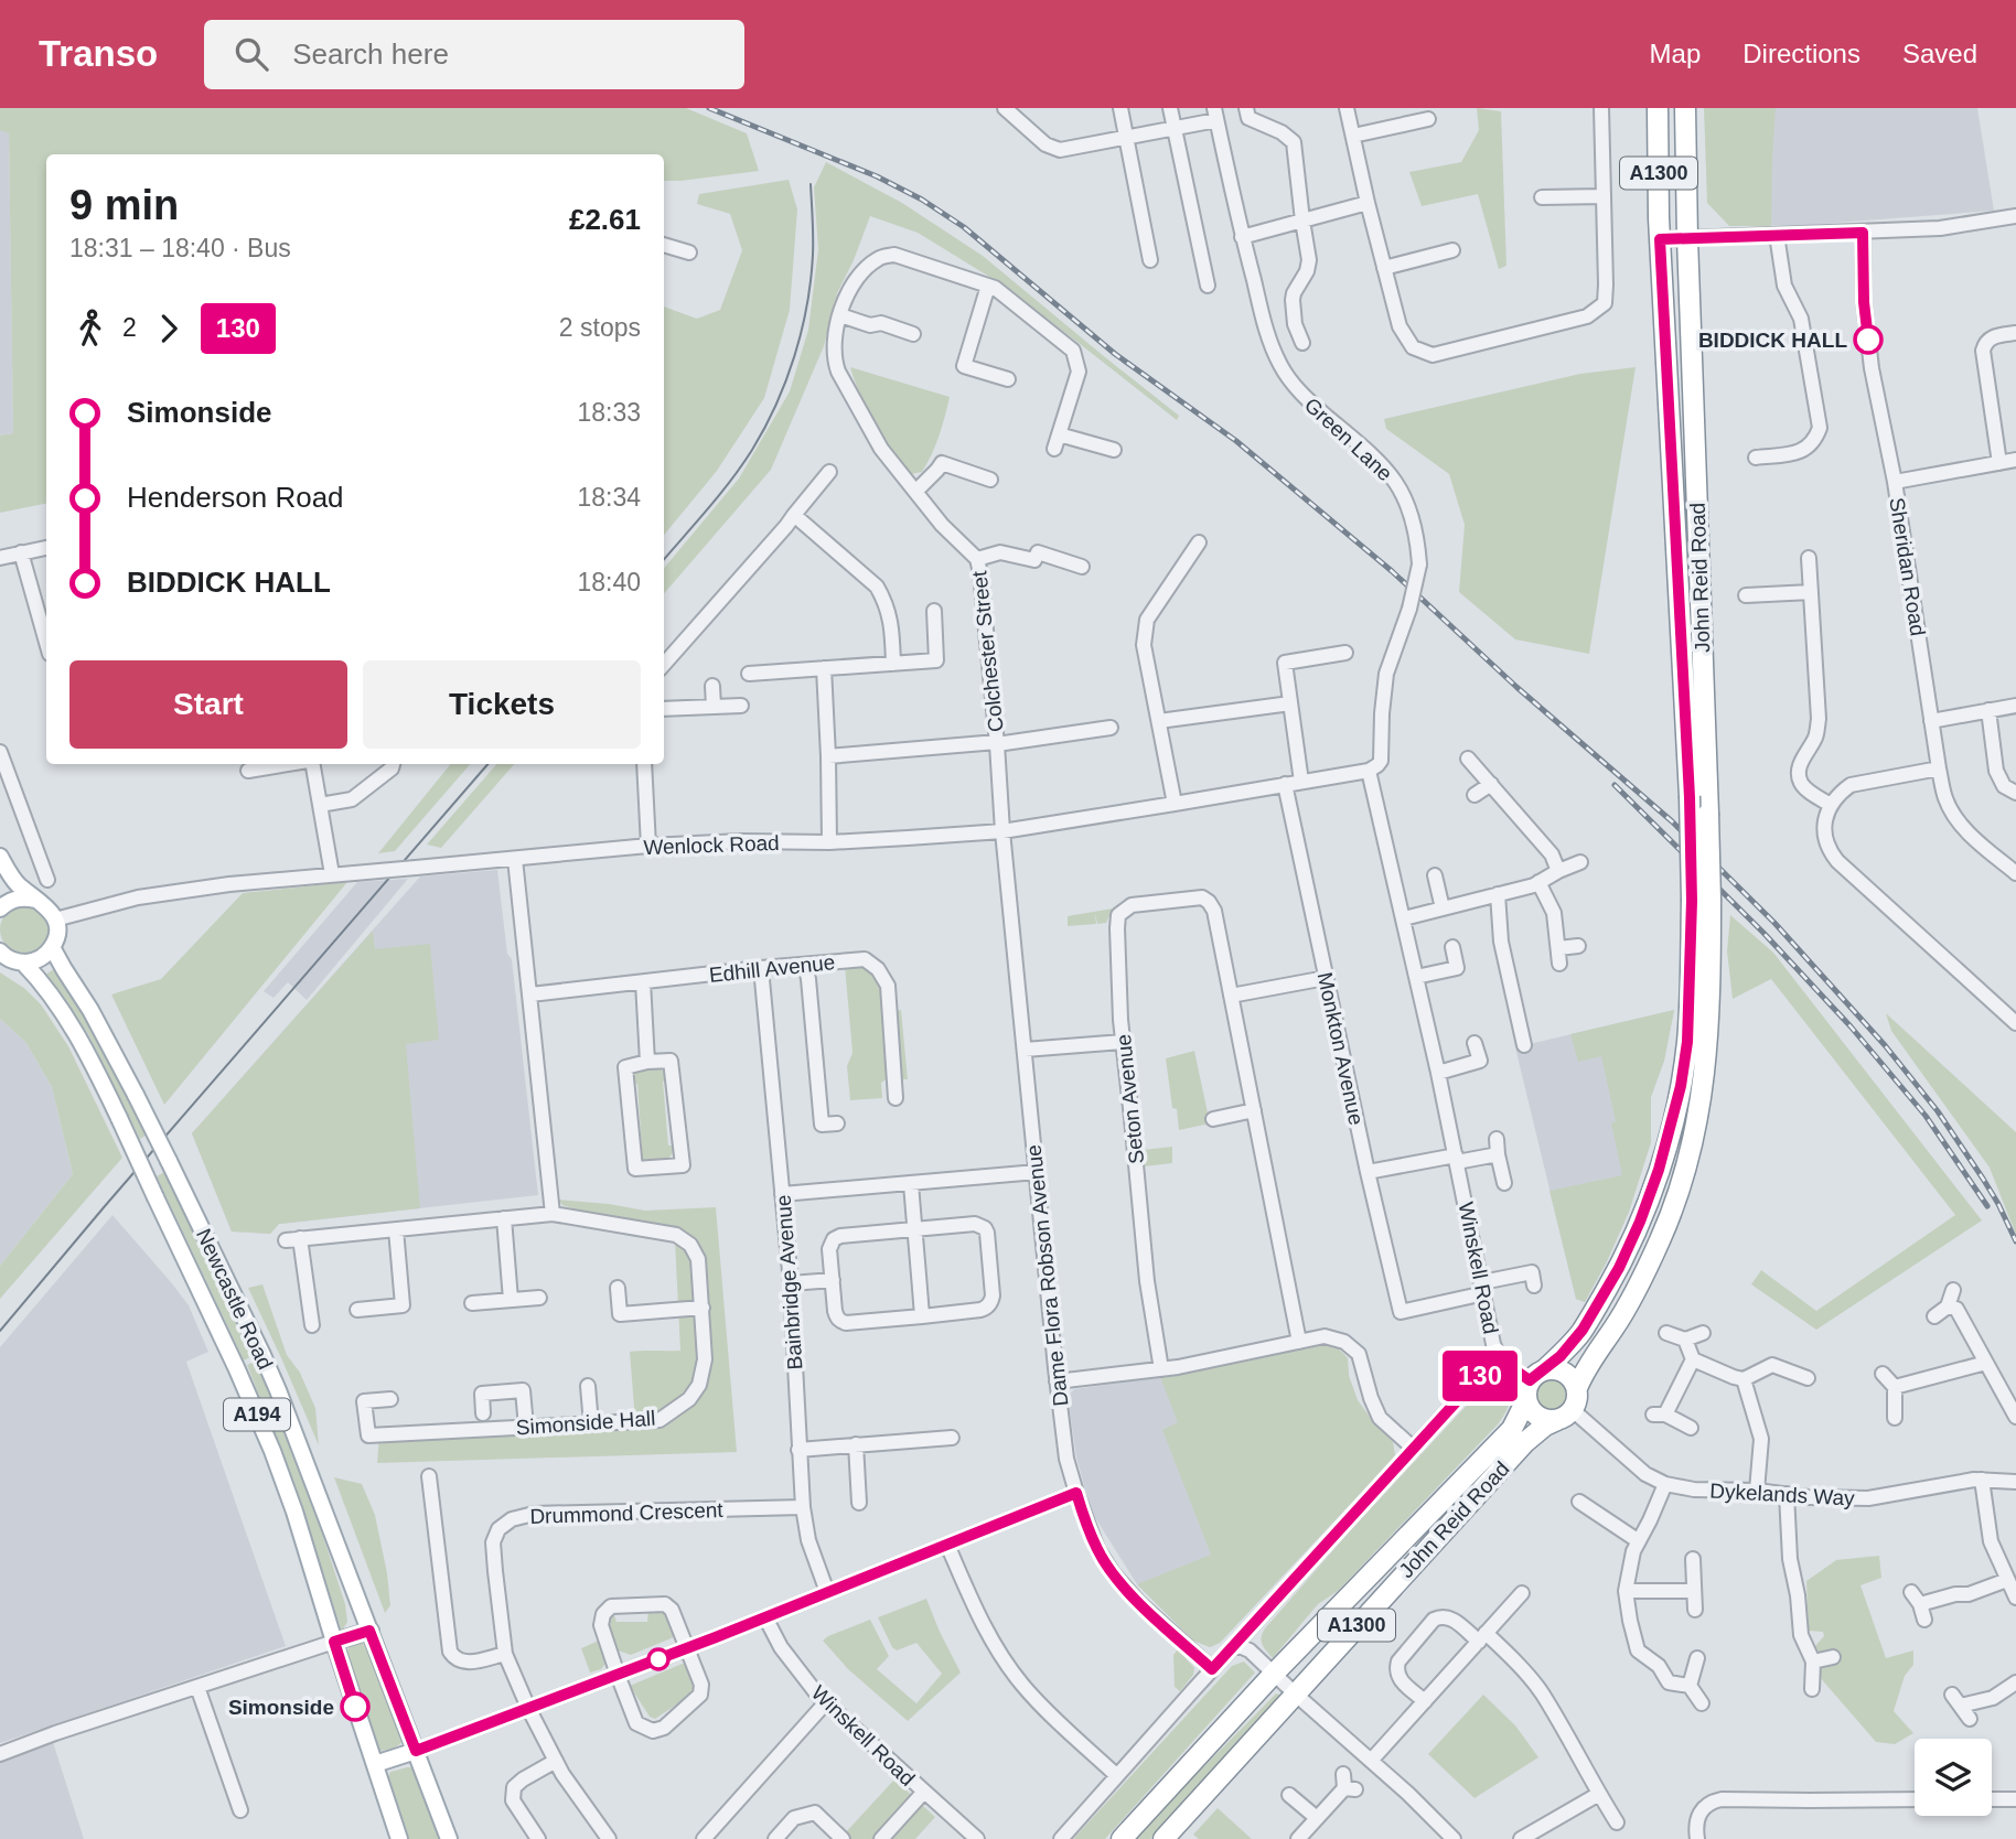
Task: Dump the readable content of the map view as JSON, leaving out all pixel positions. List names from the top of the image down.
{
  "streets": {
    "highway": ["A1300", "John Reid Road"],
    "main road": ["Newcastle Road", "A194"],
    "street": [
      "Green Lane",
      "Sheridan Road",
      "Colchester Street",
      "Wenlock Road",
      "Edhill Avenue",
      "Monkton Avenue",
      "Seton Avenue",
      "Winskell Road",
      "Dame Flora Robson Avenue",
      "Bainbridge Avenue",
      "Simonside Hall",
      "Dykelands Way",
      "Drummond Crescent"
    ]
  },
  "crossings": [
    ["Green Lane", "Wenlock Road"],
    ["Green Lane", "Winskell Road"],
    ["John Reid Road", "Dykelands Way"],
    ["Colchester Street", "Wenlock Road"],
    ["Colchester Street", "Dame Flora Robson Avenue"],
    ["Wenlock Road", "Monkton Avenue"],
    ["Wenlock Road", "Winskell Road"],
    ["Wenlock Road", "Dame Flora Robson Avenue"],
    ["Edhill Avenue", "Bainbridge Avenue"],
    ["Monkton Avenue", "Winskell Road"],
    ["Winskell Road", "Dame Flora Robson Avenue"],
    ["Bainbridge Avenue", "Drummond Crescent"],
    ["Newcastle Road", "A194"]
  ],
  "places": ["BIDDICK HALL", "Simonside"],
  "lines": ["bus line 130"],
  "page": {
    "header": "Transo",
    "search": "Search here",
    "nav": ["Map", "Directions", "Saved"],
    "on_map": "130",
    "heading": ["9 min", "18:31 – 18:40 · Bus", "£2.61"],
    "legs": ["2", "130", "2 stops"],
    "list": [
      {
        "name": "Simonside",
        "value": "18:33"
      },
      {
        "name": "Henderson Road",
        "value": "18:34"
      },
      {
        "name": "BIDDICK HALL",
        "value": "18:40"
      }
    ],
    "buttons": ["Start", "Tickets"]
  }
}
